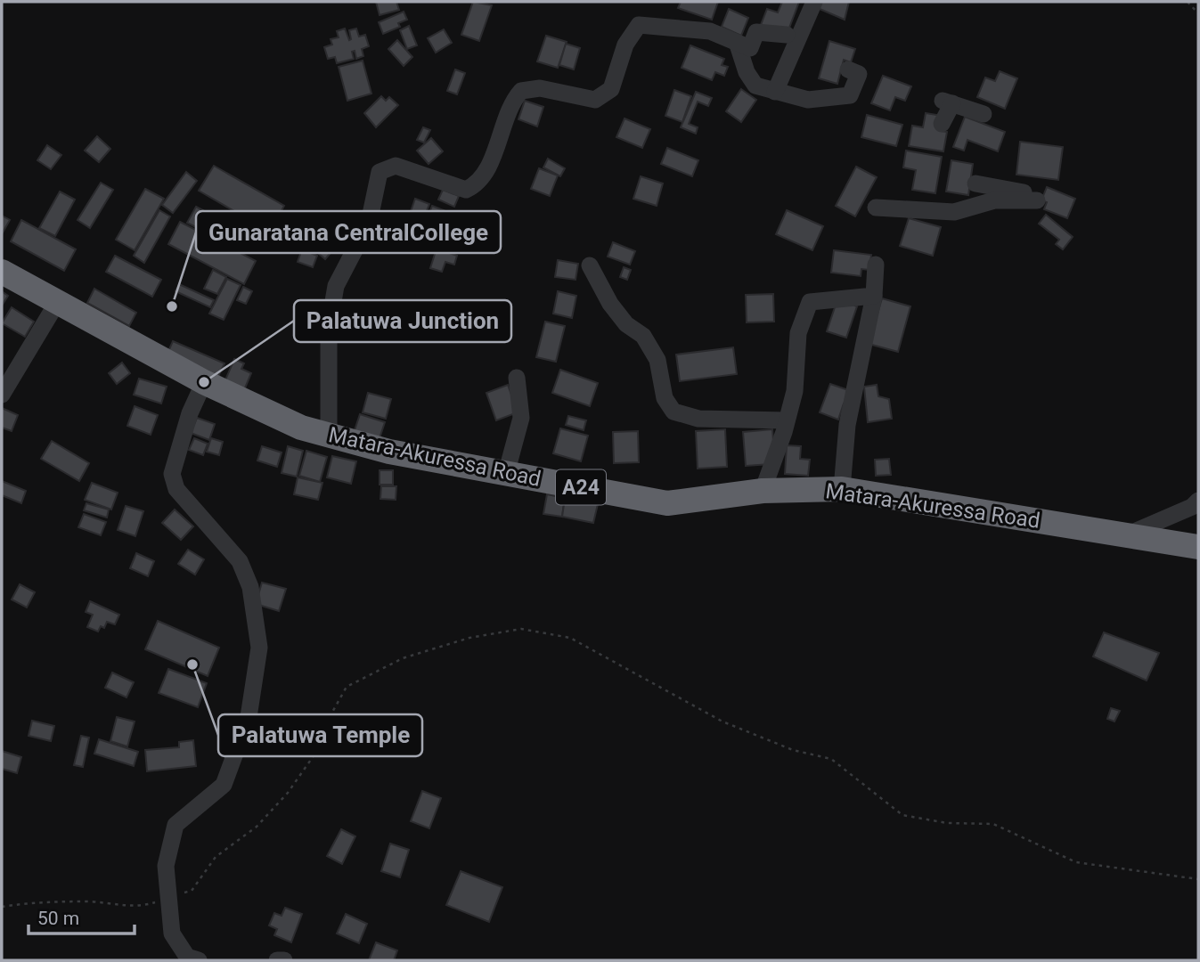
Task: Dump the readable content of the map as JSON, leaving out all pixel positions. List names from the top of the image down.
{
  "streets": {
    "highway": ["Matara-Akuressa Road", "A24"]
  },
  "places": ["Gunaratana CentralCollege", "Palatuwa Junction", "Palatuwa Temple"],
  "scale_bar": "50 m"
}
